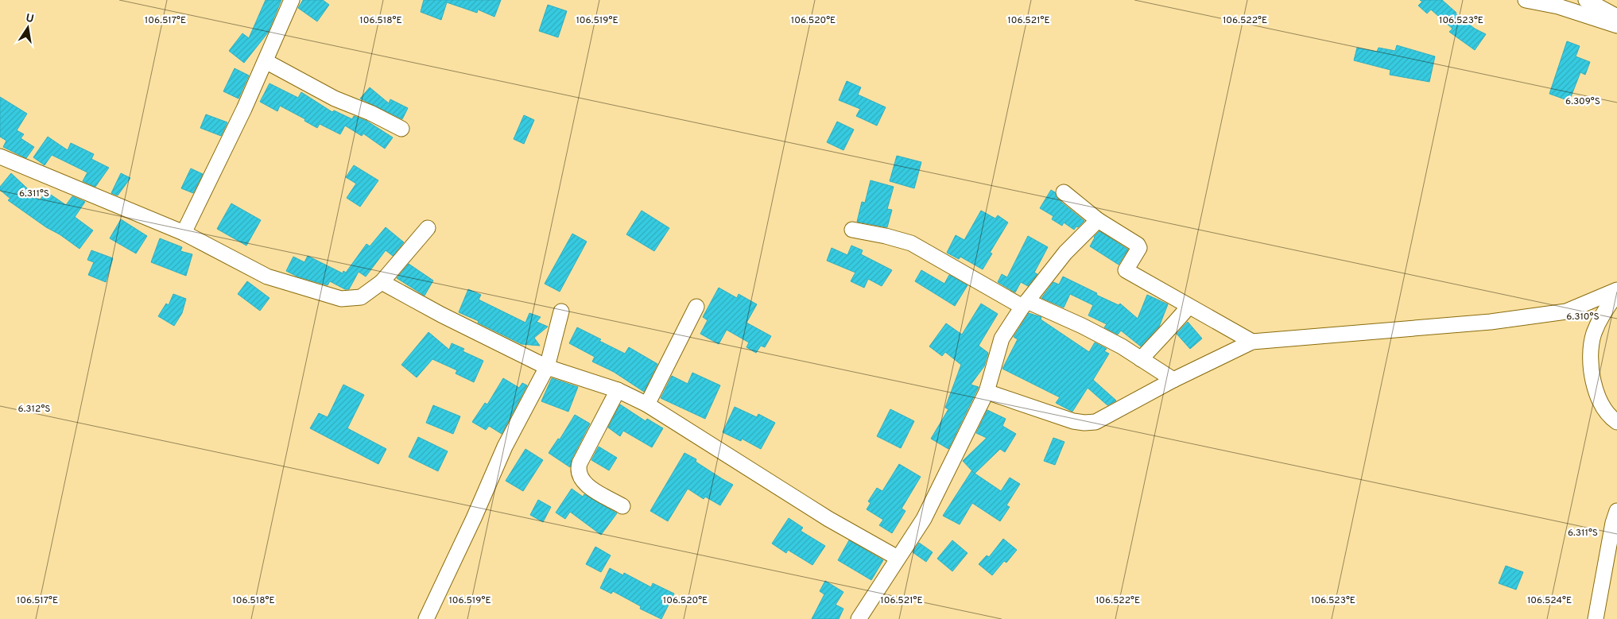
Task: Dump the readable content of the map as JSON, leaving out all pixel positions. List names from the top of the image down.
{
  "north": "top",
  "coordinates": [
    "106.517°E",
    "106.518°E",
    "106.519°E",
    "106.520°E",
    "106.521°E",
    "106.522°E",
    "106.523°E",
    "6.309°S",
    "6.311°S",
    "6.310°S",
    "6.312°S",
    "106.524°E"
  ]
}
